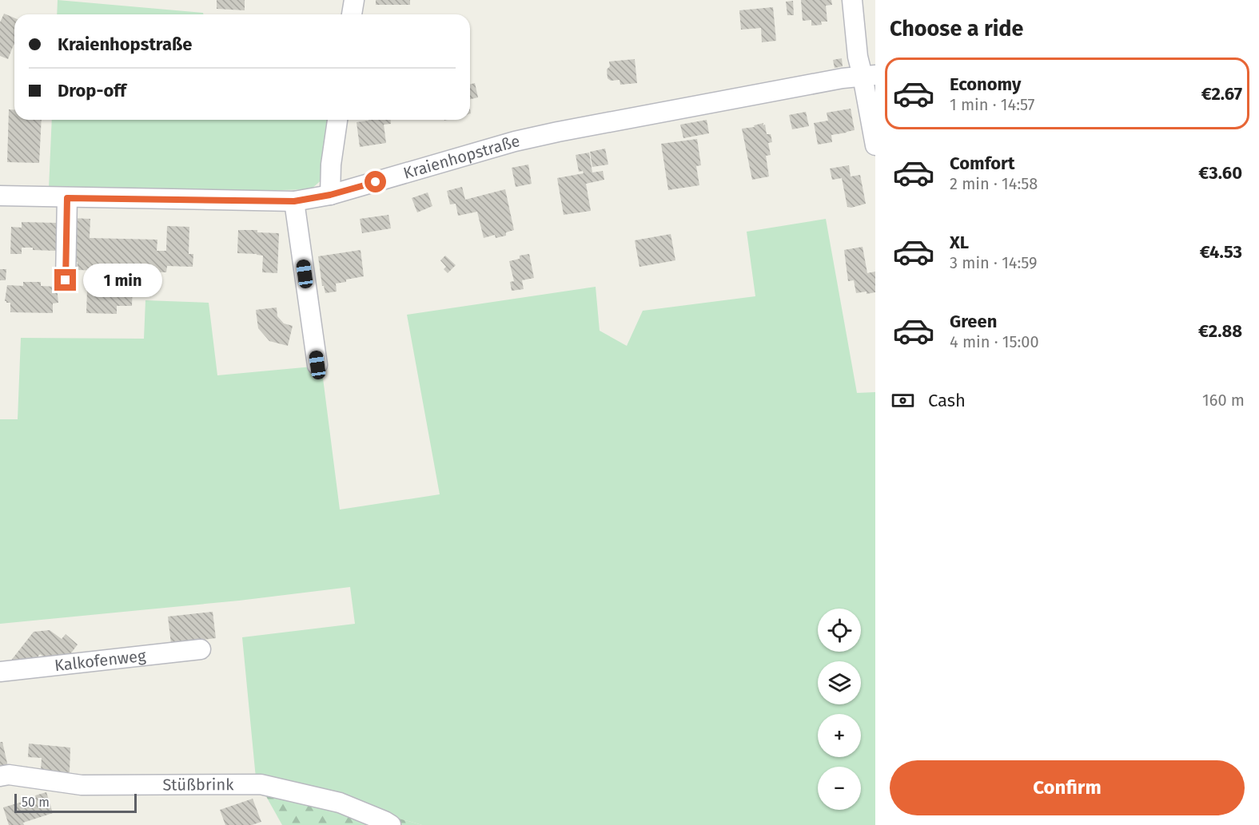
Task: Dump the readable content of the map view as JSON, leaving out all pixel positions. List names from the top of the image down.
{
  "streets": {
    "street": ["Kraienhopstraße", "Kalkofenweg", "Stüßbrink"]
  },
  "scale_bar": "50 m",
  "page": {
    "heading": "Choose a ride",
    "banner": ["Kraienhopstraße", "Drop-off"],
    "list": [
      {
        "name": "Economy",
        "note": "1 min · 14:57",
        "value": "€2.67"
      },
      {
        "name": "Comfort",
        "note": "2 min · 14:58",
        "value": "€3.60"
      },
      {
        "name": "XL",
        "note": "3 min · 14:59",
        "value": "€4.53"
      },
      {
        "name": "Green",
        "note": "4 min · 15:00",
        "value": "€2.88"
      }
    ],
    "bubble": "1 min",
    "pay": ["Cash", "160 m"],
    "map_buttons": ["+", "−"],
    "buttons": "Confirm",
    "scale": "50 m"
  }
}
